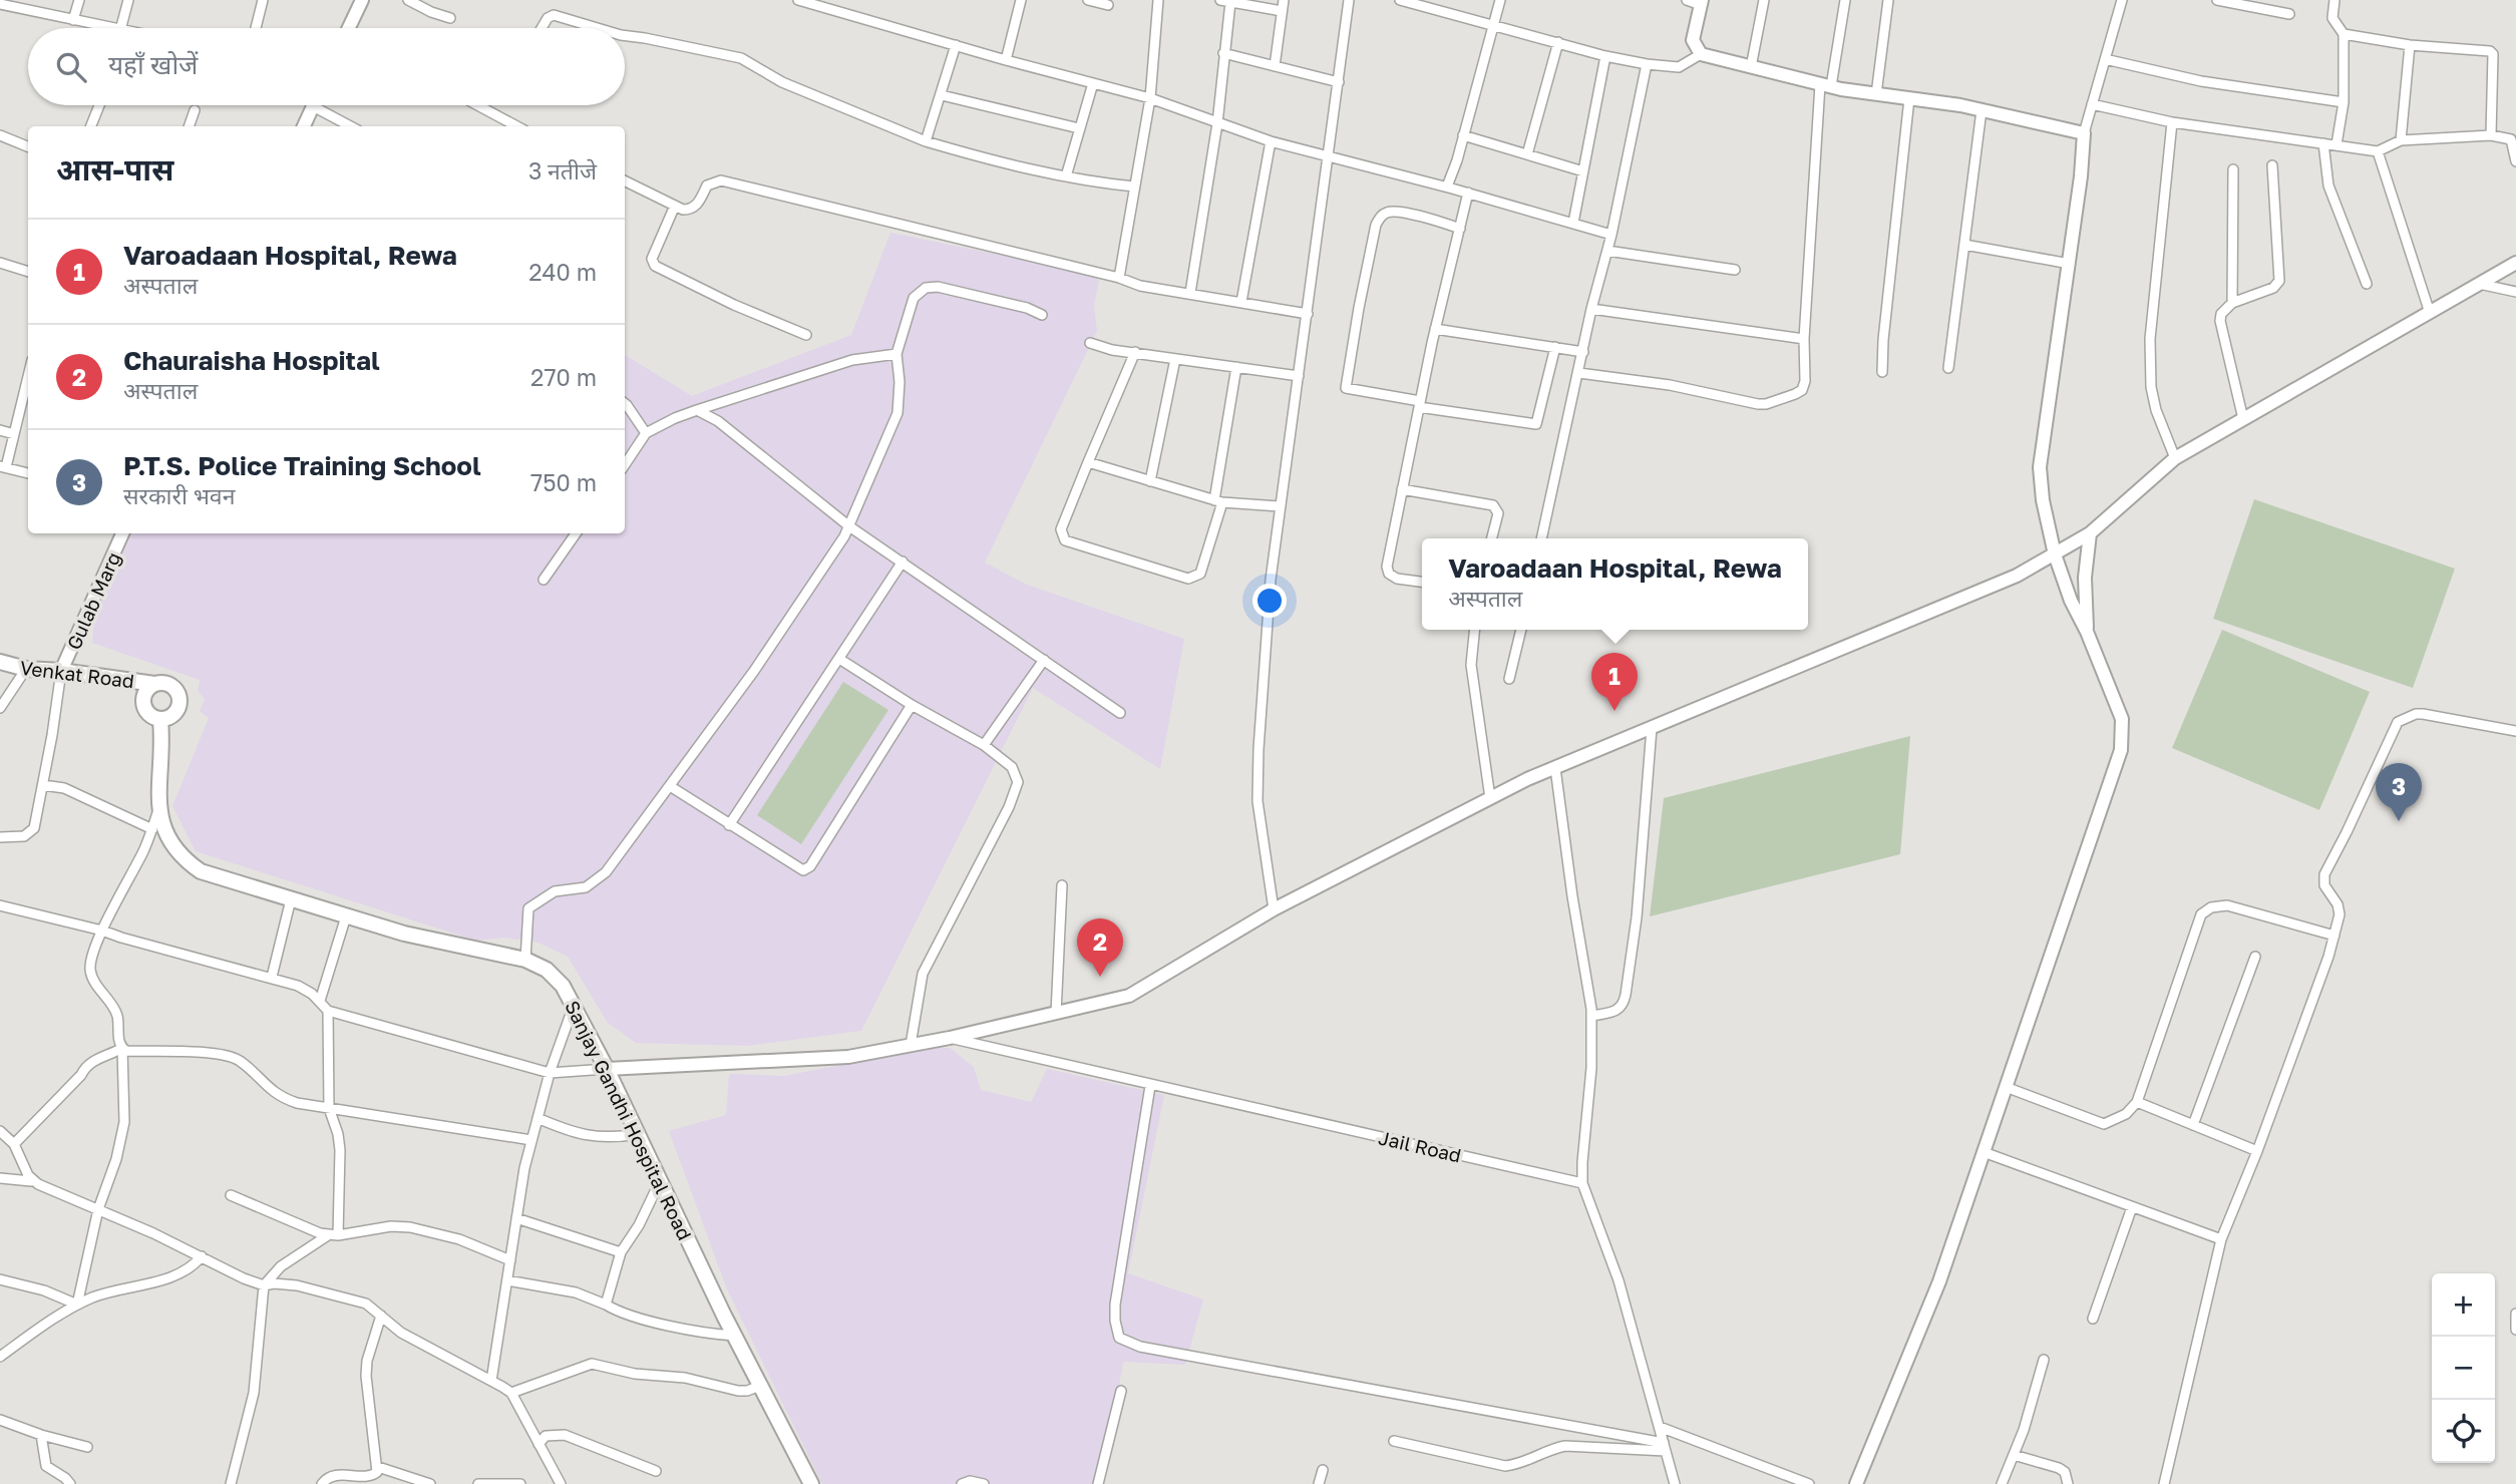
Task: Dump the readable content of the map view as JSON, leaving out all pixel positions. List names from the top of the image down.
{
  "streets": {
    "main road": ["Gulab Marg", "Venkat Road", "Sanjay Gandhi Hospital Road"],
    "street": ["Jail Road"]
  },
  "crossings": [
    ["Gulab Marg", "Venkat Road"],
    ["Venkat Road", "Sanjay Gandhi Hospital Road"]
  ],
  "page": {
    "search": "यहाँ खोजें",
    "heading": ["आस-पास", "3 नतीजे"],
    "list": [
      {
        "mark": "1",
        "name": "Varoadaan Hospital, Rewa",
        "note": "अस्पताल",
        "value": "240 m"
      },
      {
        "mark": "2",
        "name": "Chauraisha Hospital",
        "note": "अस्पताल",
        "value": "270 m"
      },
      {
        "mark": "3",
        "name": "P.T.S. Police Training School",
        "note": "सरकारी भवन",
        "value": "750 m"
      }
    ],
    "popup": ["Varoadaan Hospital, Rewa", "अस्पताल"],
    "pins": ["1", "3", "2"],
    "map_buttons": ["+", "−"]
  }
}
